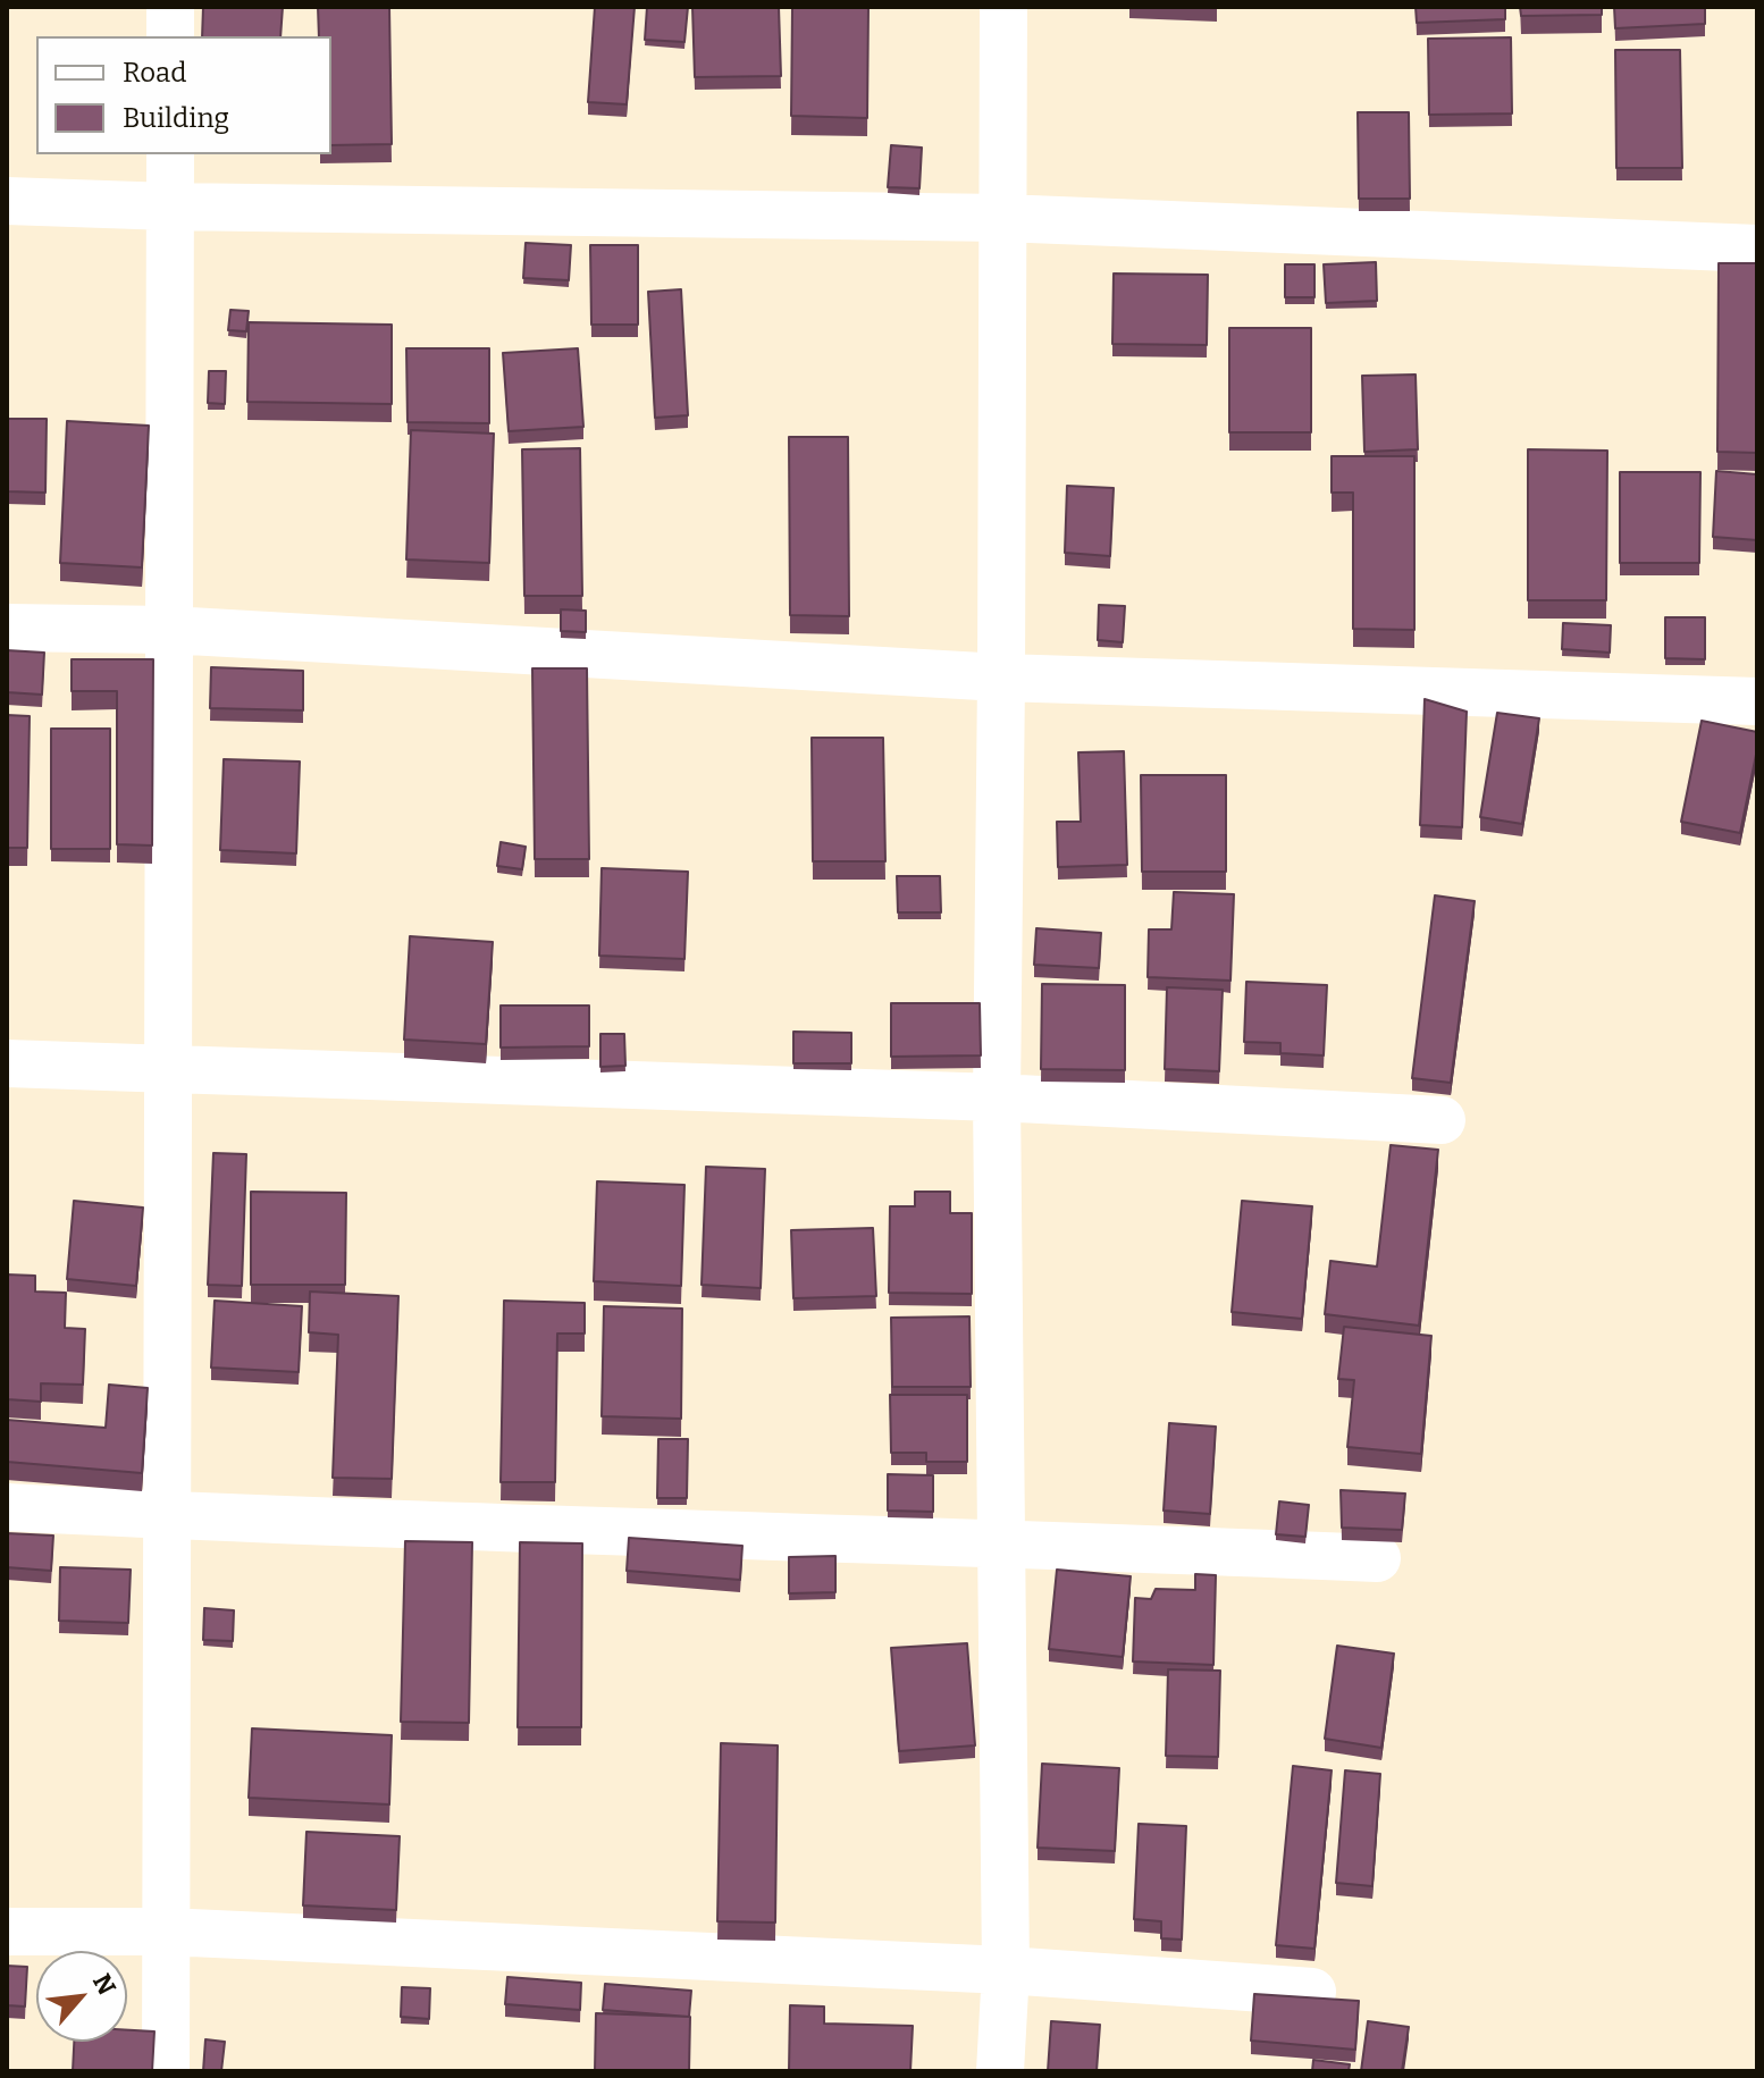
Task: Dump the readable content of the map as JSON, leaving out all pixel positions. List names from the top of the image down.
{
  "legend": ["Road", "Building"],
  "north": "top right"
}
